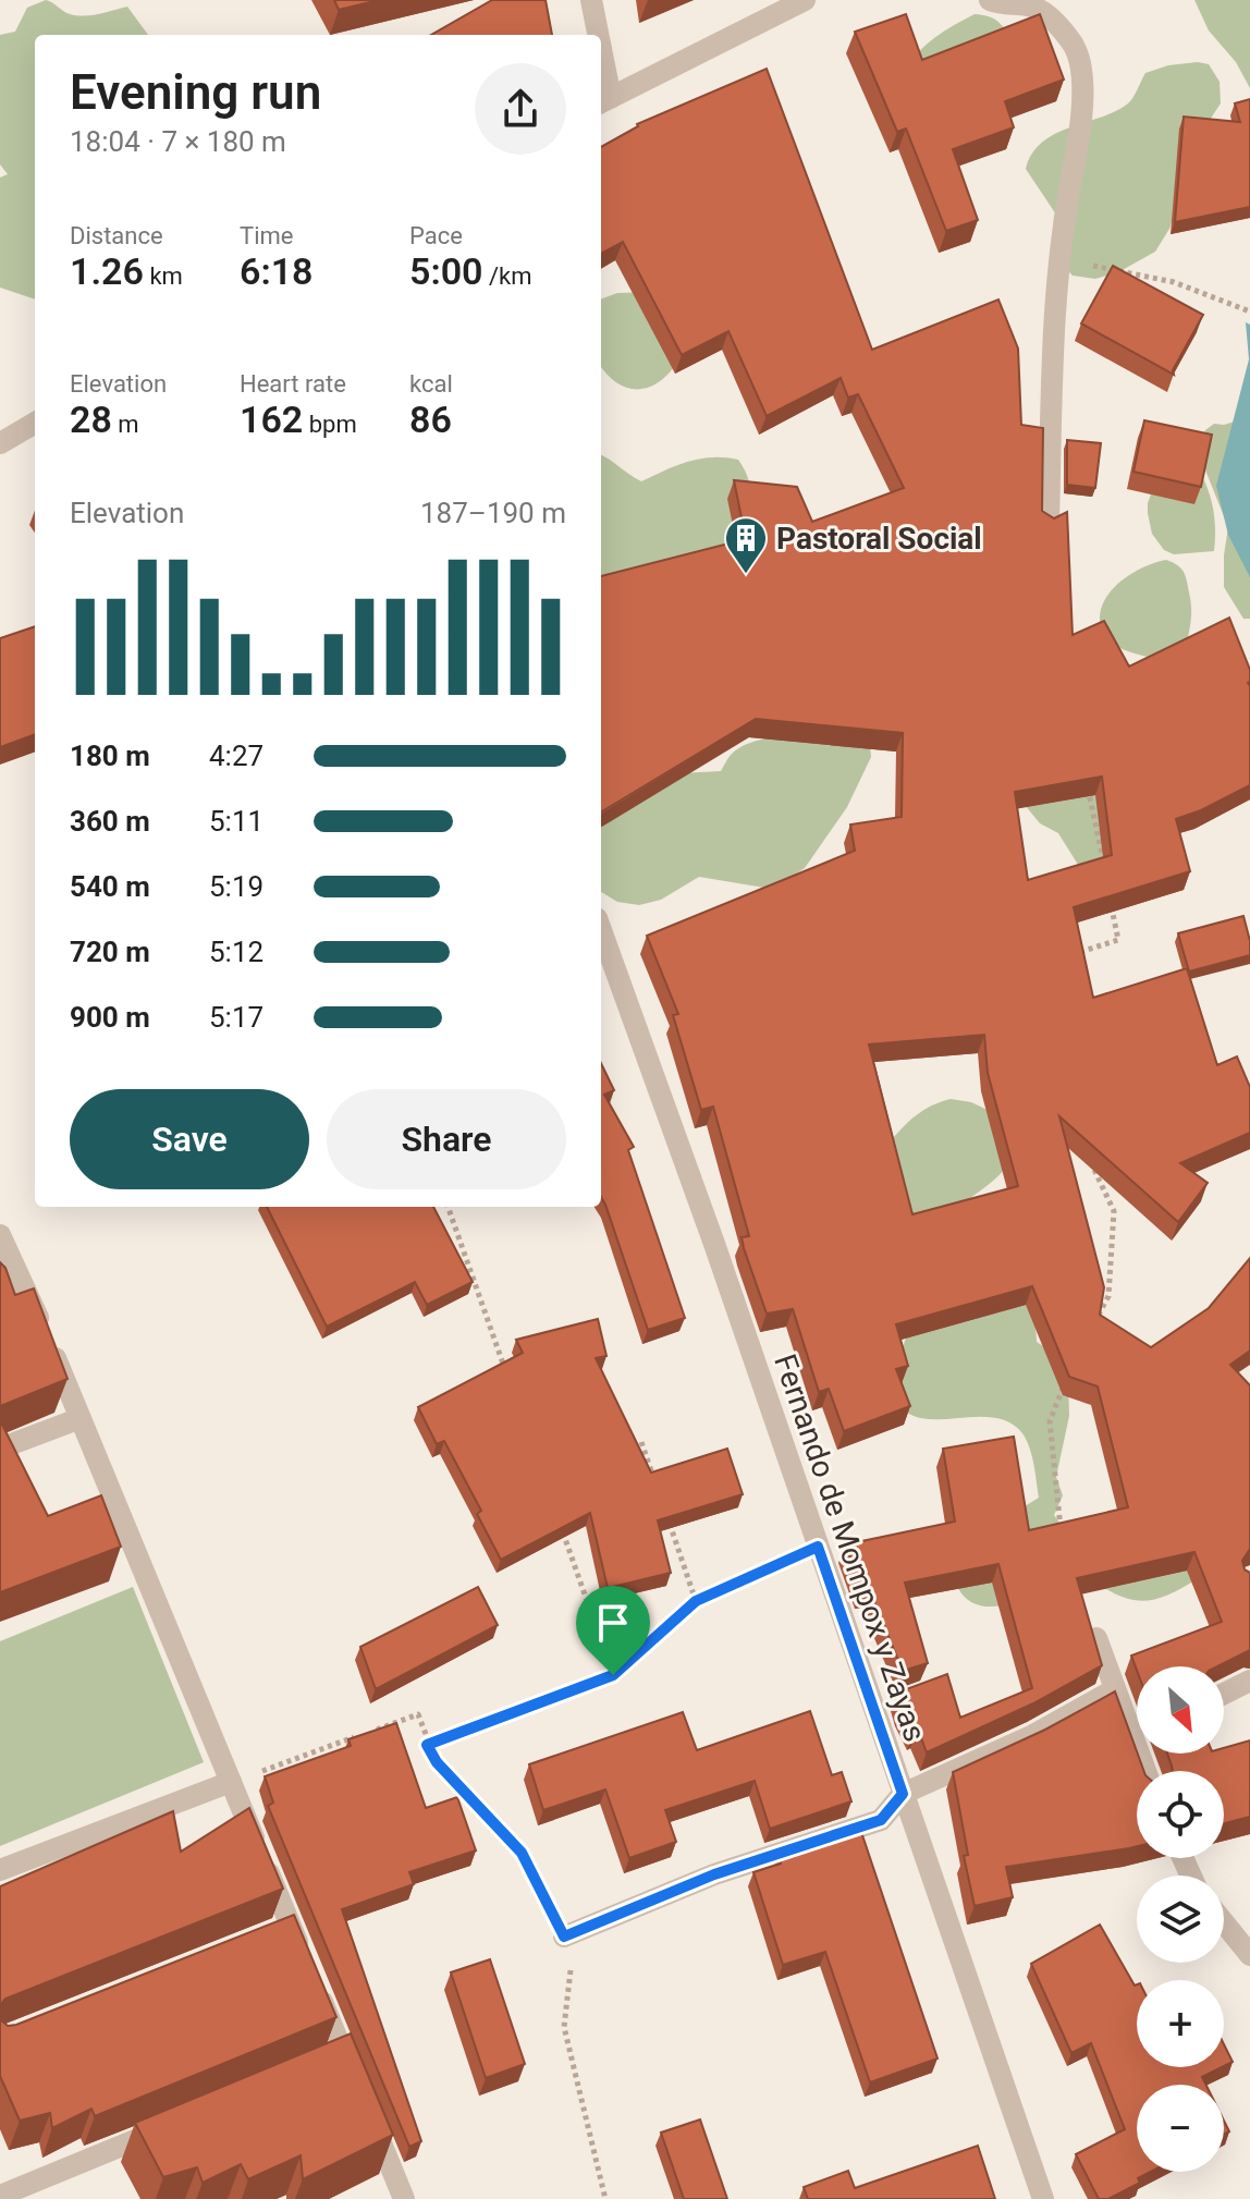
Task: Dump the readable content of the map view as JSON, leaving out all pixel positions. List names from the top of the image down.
{
  "streets": {
    "street": ["Fernando de Mompox y Zayas"]
  },
  "places": {
    "building": ["Pastoral Social"]
  },
  "north": "bottom right",
  "page": {
    "heading": ["Evening run", "18:04 · 7 × 180 m"],
    "stats": [
      ["Distance", "1.26 km"],
      ["Time", "6:18"],
      ["Pace", "5:00 /km"],
      ["Elevation", "28 m"],
      ["Heart rate", "162 bpm"],
      ["kcal", "86"]
    ],
    "chart": ["Elevation", "187–190 m"],
    "list": [
      {
        "name": "180 m",
        "note": "4:27"
      },
      {
        "name": "360 m",
        "note": "5:11"
      },
      {
        "name": "540 m",
        "note": "5:19"
      },
      {
        "name": "720 m",
        "note": "5:12"
      },
      {
        "name": "900 m",
        "note": "5:17"
      }
    ],
    "buttons": ["Save", "Share"],
    "map_buttons": ["+", "−"]
  }
}
